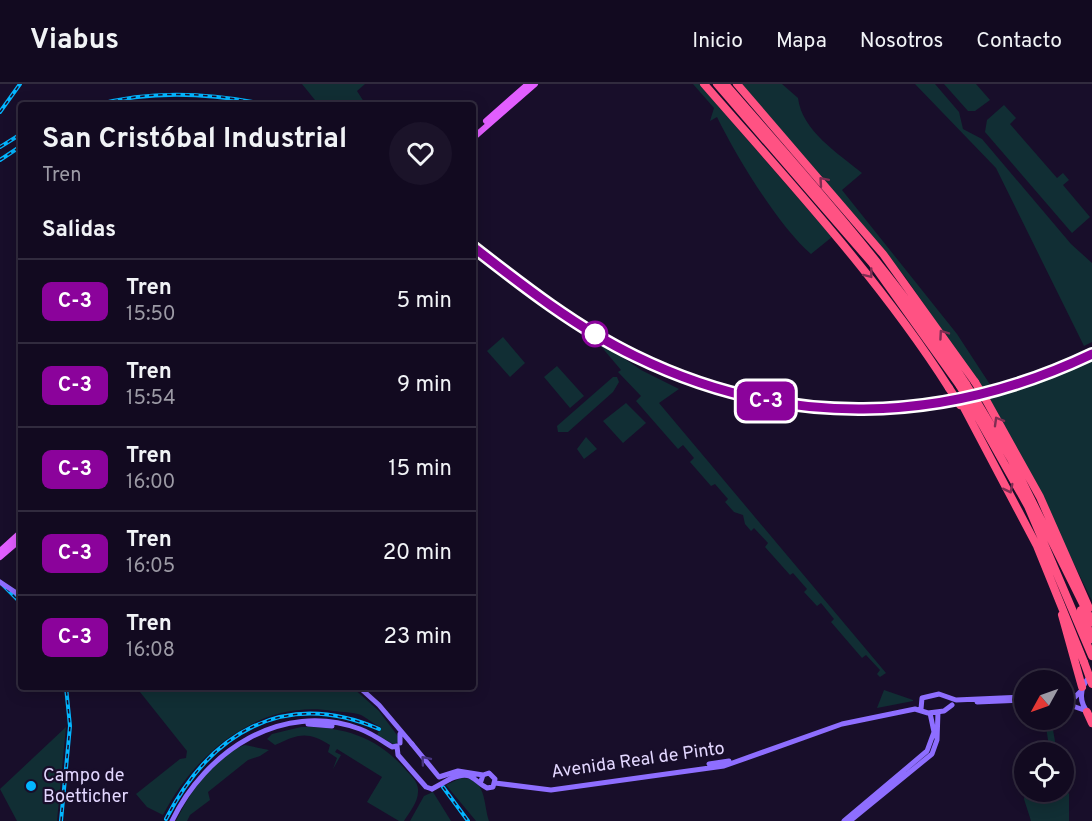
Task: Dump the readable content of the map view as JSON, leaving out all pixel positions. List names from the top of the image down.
{
  "streets": {
    "main road": ["Avenida Real de Pinto"]
  },
  "places": ["Campo de Boetticher"],
  "north": "bottom left",
  "page": {
    "header": "Viabus",
    "nav": [
      "Inicio",
      "Mapa",
      "Nosotros",
      "Contacto"
    ],
    "on_map": "C-3",
    "heading": [
      ["San Cristóbal Industrial", "Tren"],
      "Salidas"
    ],
    "list": [
      {
        "mark": "C-3",
        "name": "Tren",
        "note": "15:50",
        "value": "5 min"
      },
      {
        "mark": "C-3",
        "name": "Tren",
        "note": "15:54",
        "value": "9 min"
      },
      {
        "mark": "C-3",
        "name": "Tren",
        "note": "16:00",
        "value": "15 min"
      },
      {
        "mark": "C-3",
        "name": "Tren",
        "note": "16:05",
        "value": "20 min"
      },
      {
        "mark": "C-3",
        "name": "Tren",
        "note": "16:08",
        "value": "23 min"
      }
    ]
  }
}
